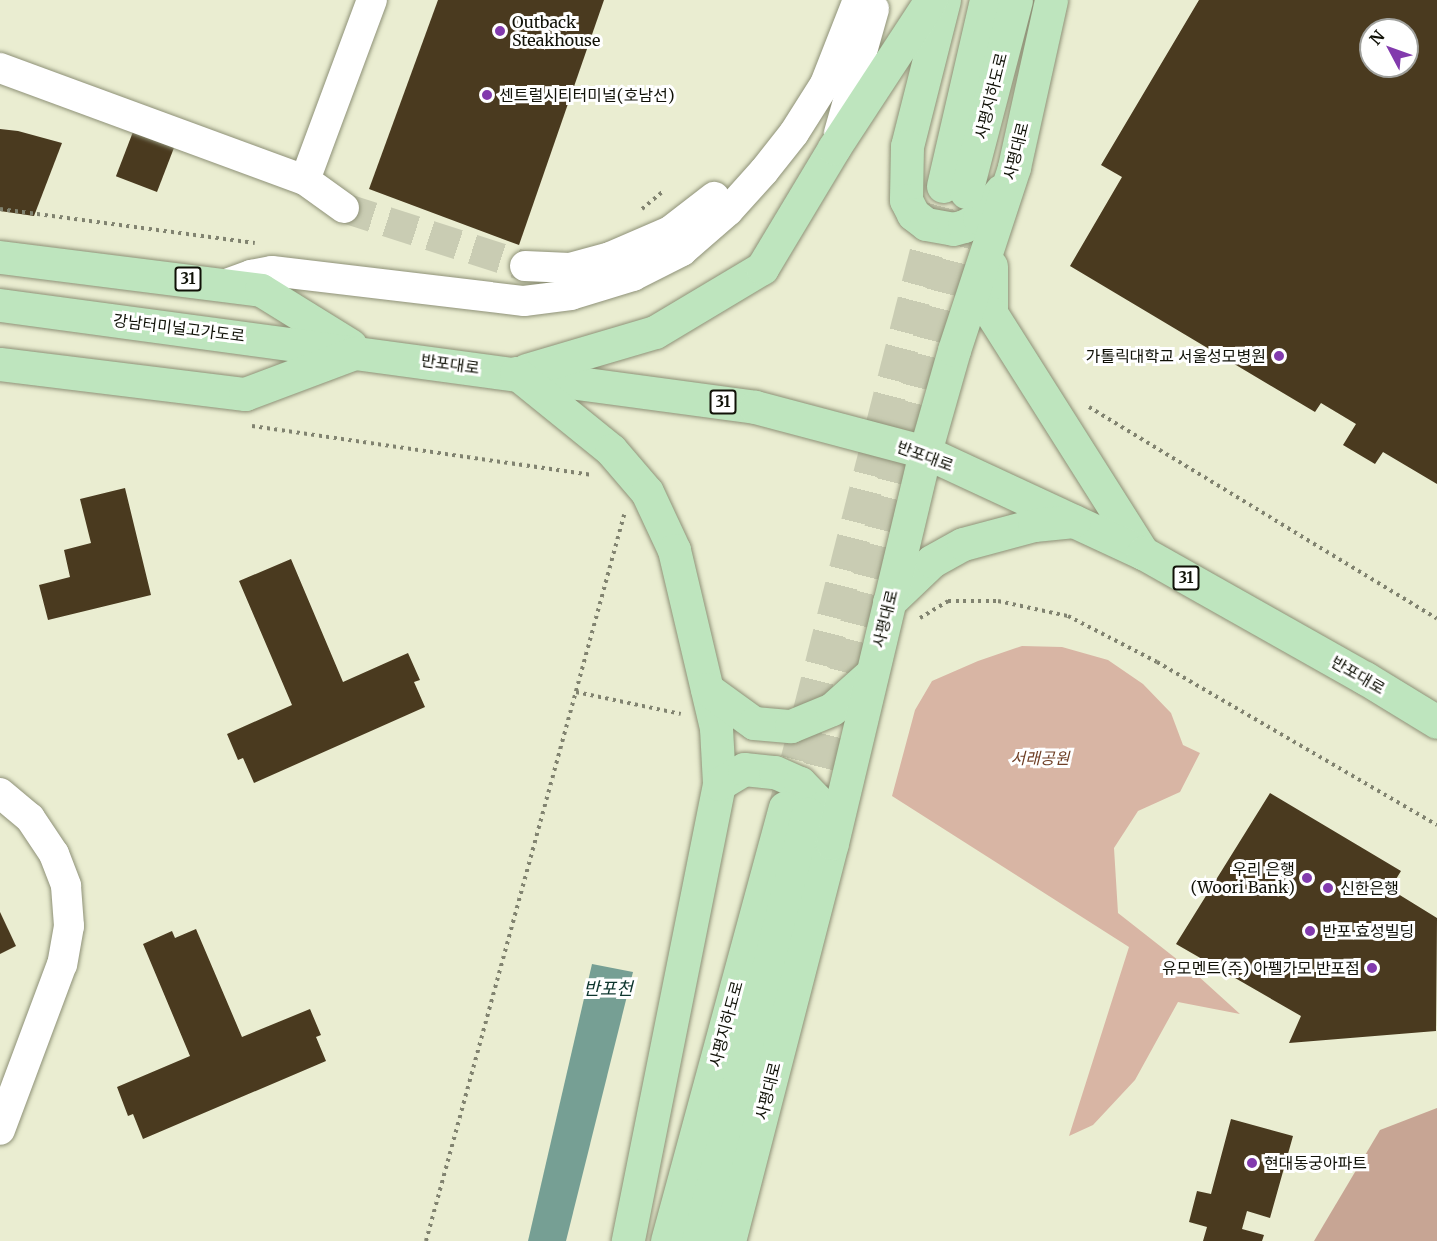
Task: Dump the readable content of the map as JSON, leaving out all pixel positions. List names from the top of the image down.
{
  "streets": {
    "main road": [
      "사평지하도로",
      "사평대로",
      "31",
      "강남터미널고가도로",
      "반포대로"
    ]
  },
  "crossings": [
    ["사평대로", "반포대로"],
    ["강남터미널고가도로", "반포대로"]
  ],
  "water": ["반포천"],
  "parks": ["서래공원"],
  "places": [
    "Outback Steakhouse",
    "센트럴시티터미널(호남선)",
    "가톨릭대학교 서울성모병원",
    "우리 은행 (Woori Bank)",
    "신한은행",
    "반포 효성빌딩",
    "유모멘트(주) 아펠가모 반포점",
    "현대동궁아파트"
  ],
  "north": "top left"
}
